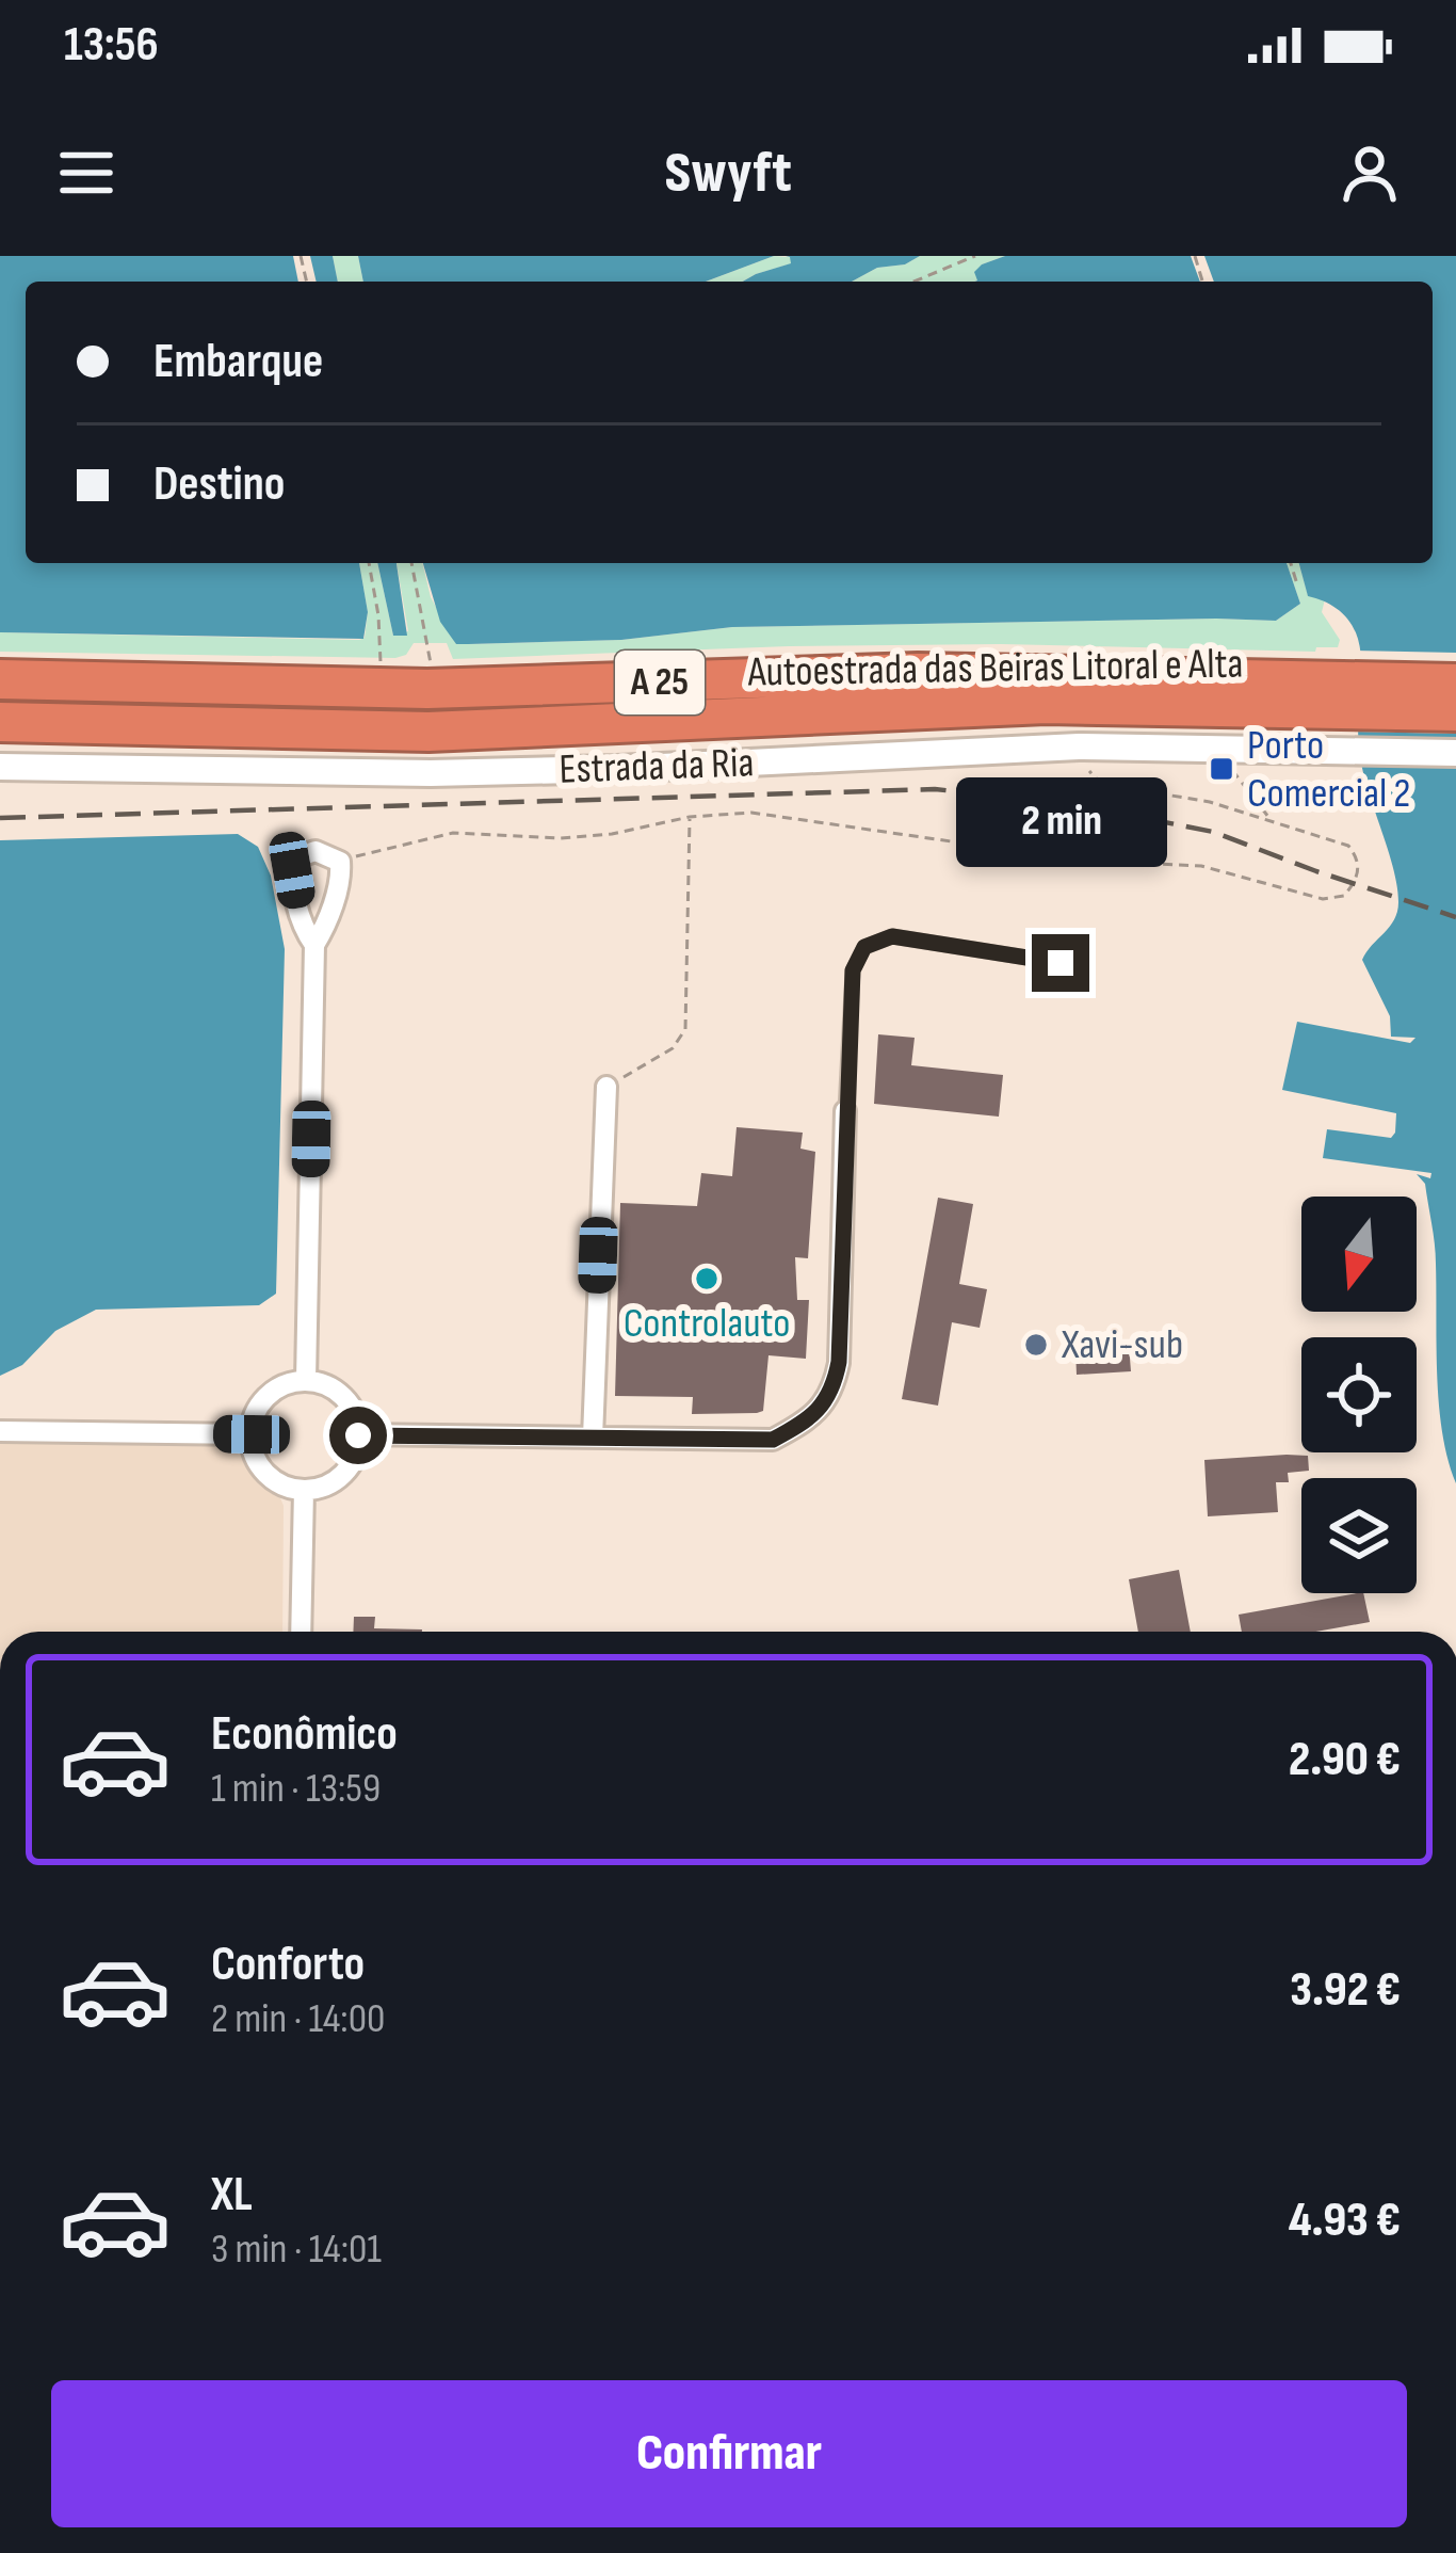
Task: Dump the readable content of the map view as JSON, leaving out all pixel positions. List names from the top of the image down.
{
  "streets": {
    "highway": ["Autoestrada das Beiras Litoral e Alta", "A 25"],
    "street": ["Estrada da Ria"]
  },
  "places": {
    "transit": ["Porto Comercial 2"],
    "other": ["Controlauto", "Xavi-sub"]
  },
  "north": "bottom",
  "page": {
    "status": "13:56",
    "header": "Swyft",
    "banner": ["Embarque", "Destino"],
    "bubble": "2 min",
    "list": [
      {
        "name": "Econômico",
        "note": "1 min · 13:59",
        "value": "2.90 €"
      },
      {
        "name": "Conforto",
        "note": "2 min · 14:00",
        "value": "3.92 €"
      },
      {
        "name": "XL",
        "note": "3 min · 14:01",
        "value": "4.93 €"
      }
    ],
    "buttons": "Confirmar"
  }
}
